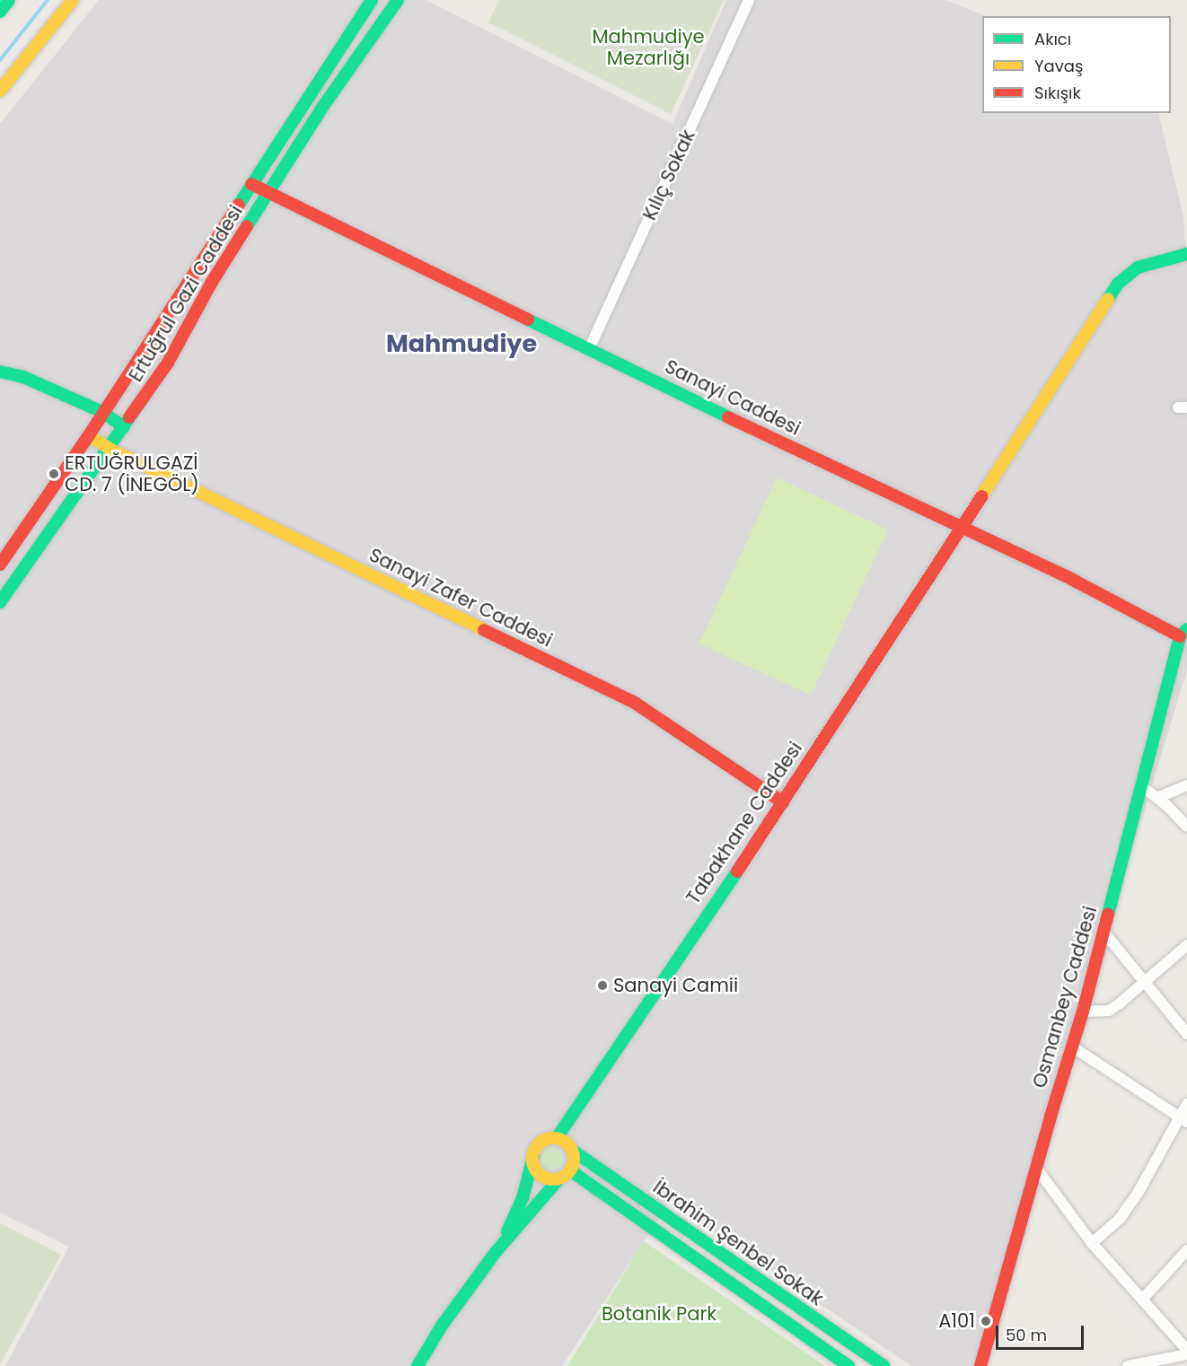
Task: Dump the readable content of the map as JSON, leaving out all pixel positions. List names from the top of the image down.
{
  "streets": {
    "street": [
      "Kılıç Sokak",
      "Ertuğrul Gazi Caddesi",
      "Sanayi Caddesi",
      "Sanayi Zafer Caddesi",
      "Tabakhane Caddesi",
      "Osmanbey Caddesi",
      "İbrahim Şenbel Sokak"
    ]
  },
  "crossings": [
    ["Kılıç Sokak", "Sanayi Caddesi"],
    ["Ertuğrul Gazi Caddesi", "Sanayi Caddesi"],
    ["Ertuğrul Gazi Caddesi", "Sanayi Zafer Caddesi"],
    ["Sanayi Caddesi", "Tabakhane Caddesi"],
    ["Sanayi Caddesi", "Osmanbey Caddesi"],
    ["Sanayi Zafer Caddesi", "Tabakhane Caddesi"],
    ["Tabakhane Caddesi", "İbrahim Şenbel Sokak"]
  ],
  "districts": ["Mahmudiye"],
  "parks": ["Mahmudiye Mezarlığı", "Botanik Park"],
  "places": ["ERTUĞRULGAZİ CD. 7 (İNEGÖL)", "Sanayi Camii", "A101"],
  "legend": ["Akıcı", "Yavaş", "Sıkışık"],
  "scale_bar": "50 m"
}
